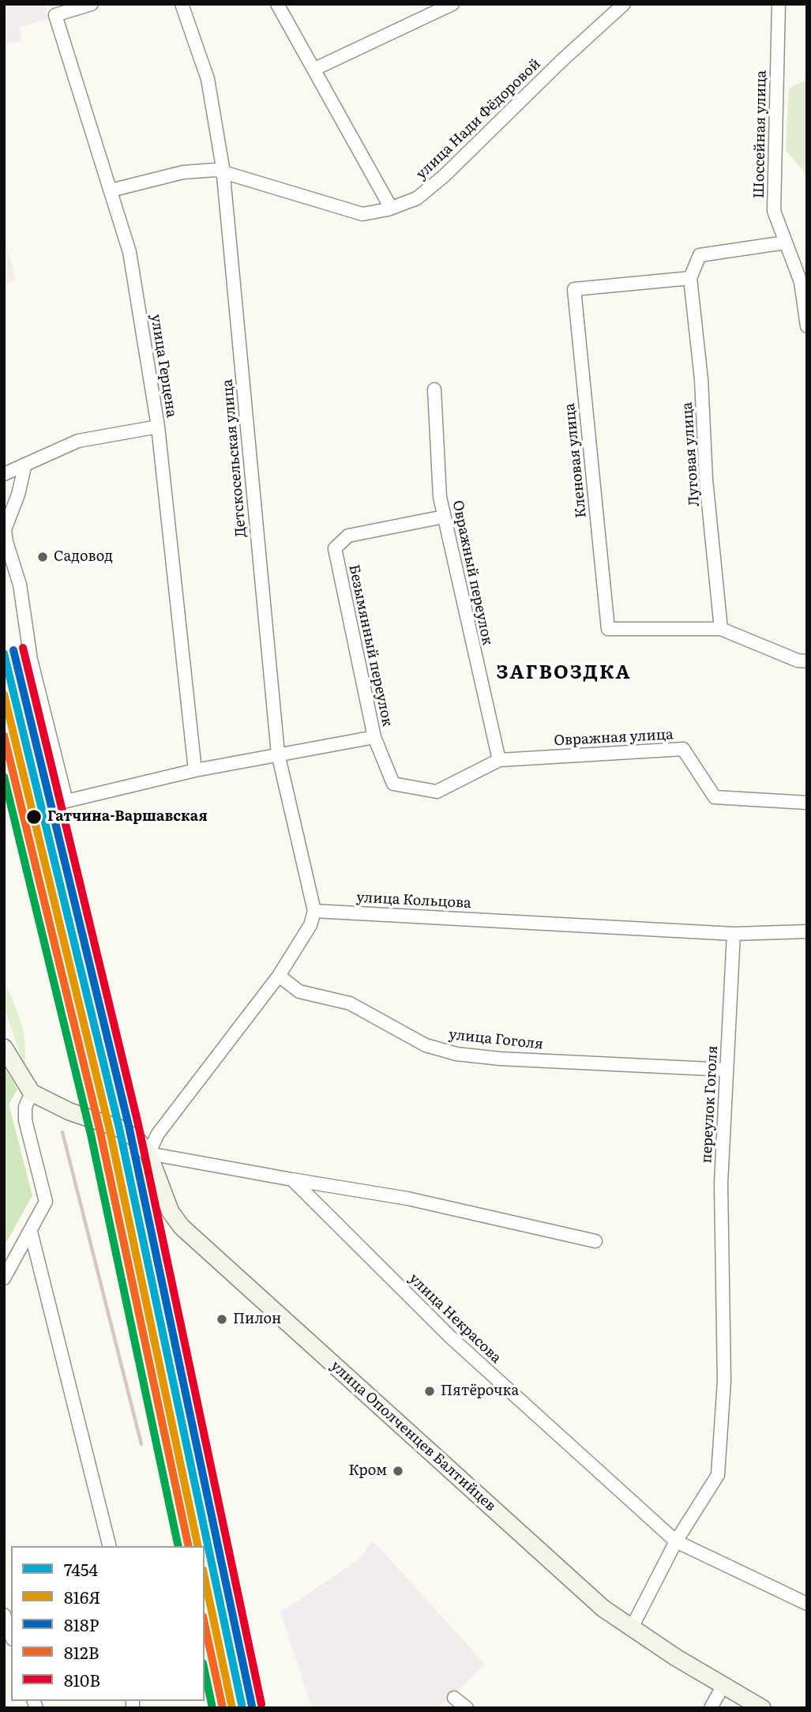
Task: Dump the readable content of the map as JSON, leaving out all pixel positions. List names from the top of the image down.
{
  "streets": {
    "main road": ["улица Ополченцев Балтийцев"],
    "street": [
      "улица Нади Фёдоровой",
      "Шоссейная улица",
      "улица Герцена",
      "Луговая улица",
      "Детскосельская улица",
      "Кленовая улица",
      "Овражный переулок",
      "Безымянный переулок",
      "Овражная улица",
      "улица Кольцова",
      "улица Гоголя",
      "переулок Гоголя",
      "улица Некрасова"
    ]
  },
  "crossings": [
    ["улица Нади Фёдоровой", "улица Герцена"],
    ["улица Нади Фёдоровой", "Детскосельская улица"],
    ["Луговая улица", "Кленовая улица"],
    ["Детскосельская улица", "улица Кольцова"],
    ["Овражный переулок", "Безымянный переулок"],
    ["Овражный переулок", "Овражная улица"],
    ["Безымянный переулок", "Овражная улица"],
    ["улица Кольцова", "переулок Гоголя"],
    ["улица Гоголя", "переулок Гоголя"],
    ["переулок Гоголя", "улица Некрасова"],
    ["переулок Гоголя", "улица Ополченцев Балтийцев"]
  ],
  "districts": ["ЗАГВОЗДКА"],
  "places": [
    "Садовод",
    "Гатчина-Варшавская",
    "Пилон",
    "Пятёрочка",
    "Кром"
  ],
  "lines": [
    "transit line 810В",
    "transit line 818Р",
    "transit line 7454",
    "transit line 816Я",
    "transit line 812В"
  ],
  "legend": [
    "7454",
    "816Я",
    "818Р",
    "812В",
    "810В"
  ]
}
